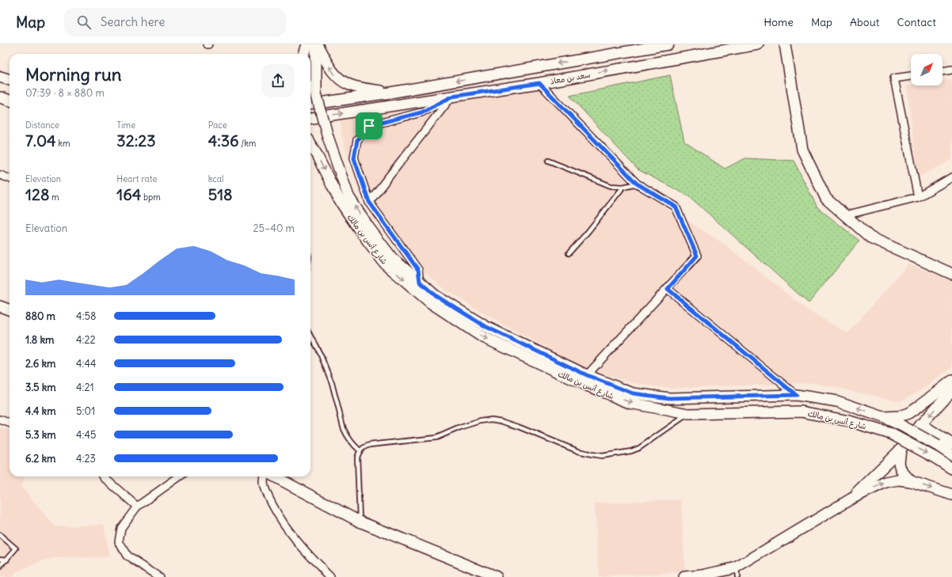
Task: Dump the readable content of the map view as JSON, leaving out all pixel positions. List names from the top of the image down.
{
  "streets": {
    "main road": ["سعد بن معاذ", "شارع أنس بن مالك"]
  },
  "north": "top right",
  "page": {
    "header": "Map",
    "search": "Search here",
    "nav": [
      "Home",
      "Map",
      "About",
      "Contact"
    ],
    "heading": ["Morning run", "07:39 · 8 × 880 m"],
    "stats": [
      ["Distance", "7.04 km"],
      ["Time", "32:23"],
      ["Pace", "4:36 /km"],
      ["Elevation", "128 m"],
      ["Heart rate", "164 bpm"],
      ["kcal", "518"]
    ],
    "chart": ["Elevation", "25–40 m"],
    "list": [
      {
        "name": "880 m",
        "note": "4:58"
      },
      {
        "name": "1.8 km",
        "note": "4:22"
      },
      {
        "name": "2.6 km",
        "note": "4:44"
      },
      {
        "name": "3.5 km",
        "note": "4:21"
      },
      {
        "name": "4.4 km",
        "note": "5:01"
      },
      {
        "name": "5.3 km",
        "note": "4:45"
      },
      {
        "name": "6.2 km",
        "note": "4:23"
      }
    ]
  }
}
